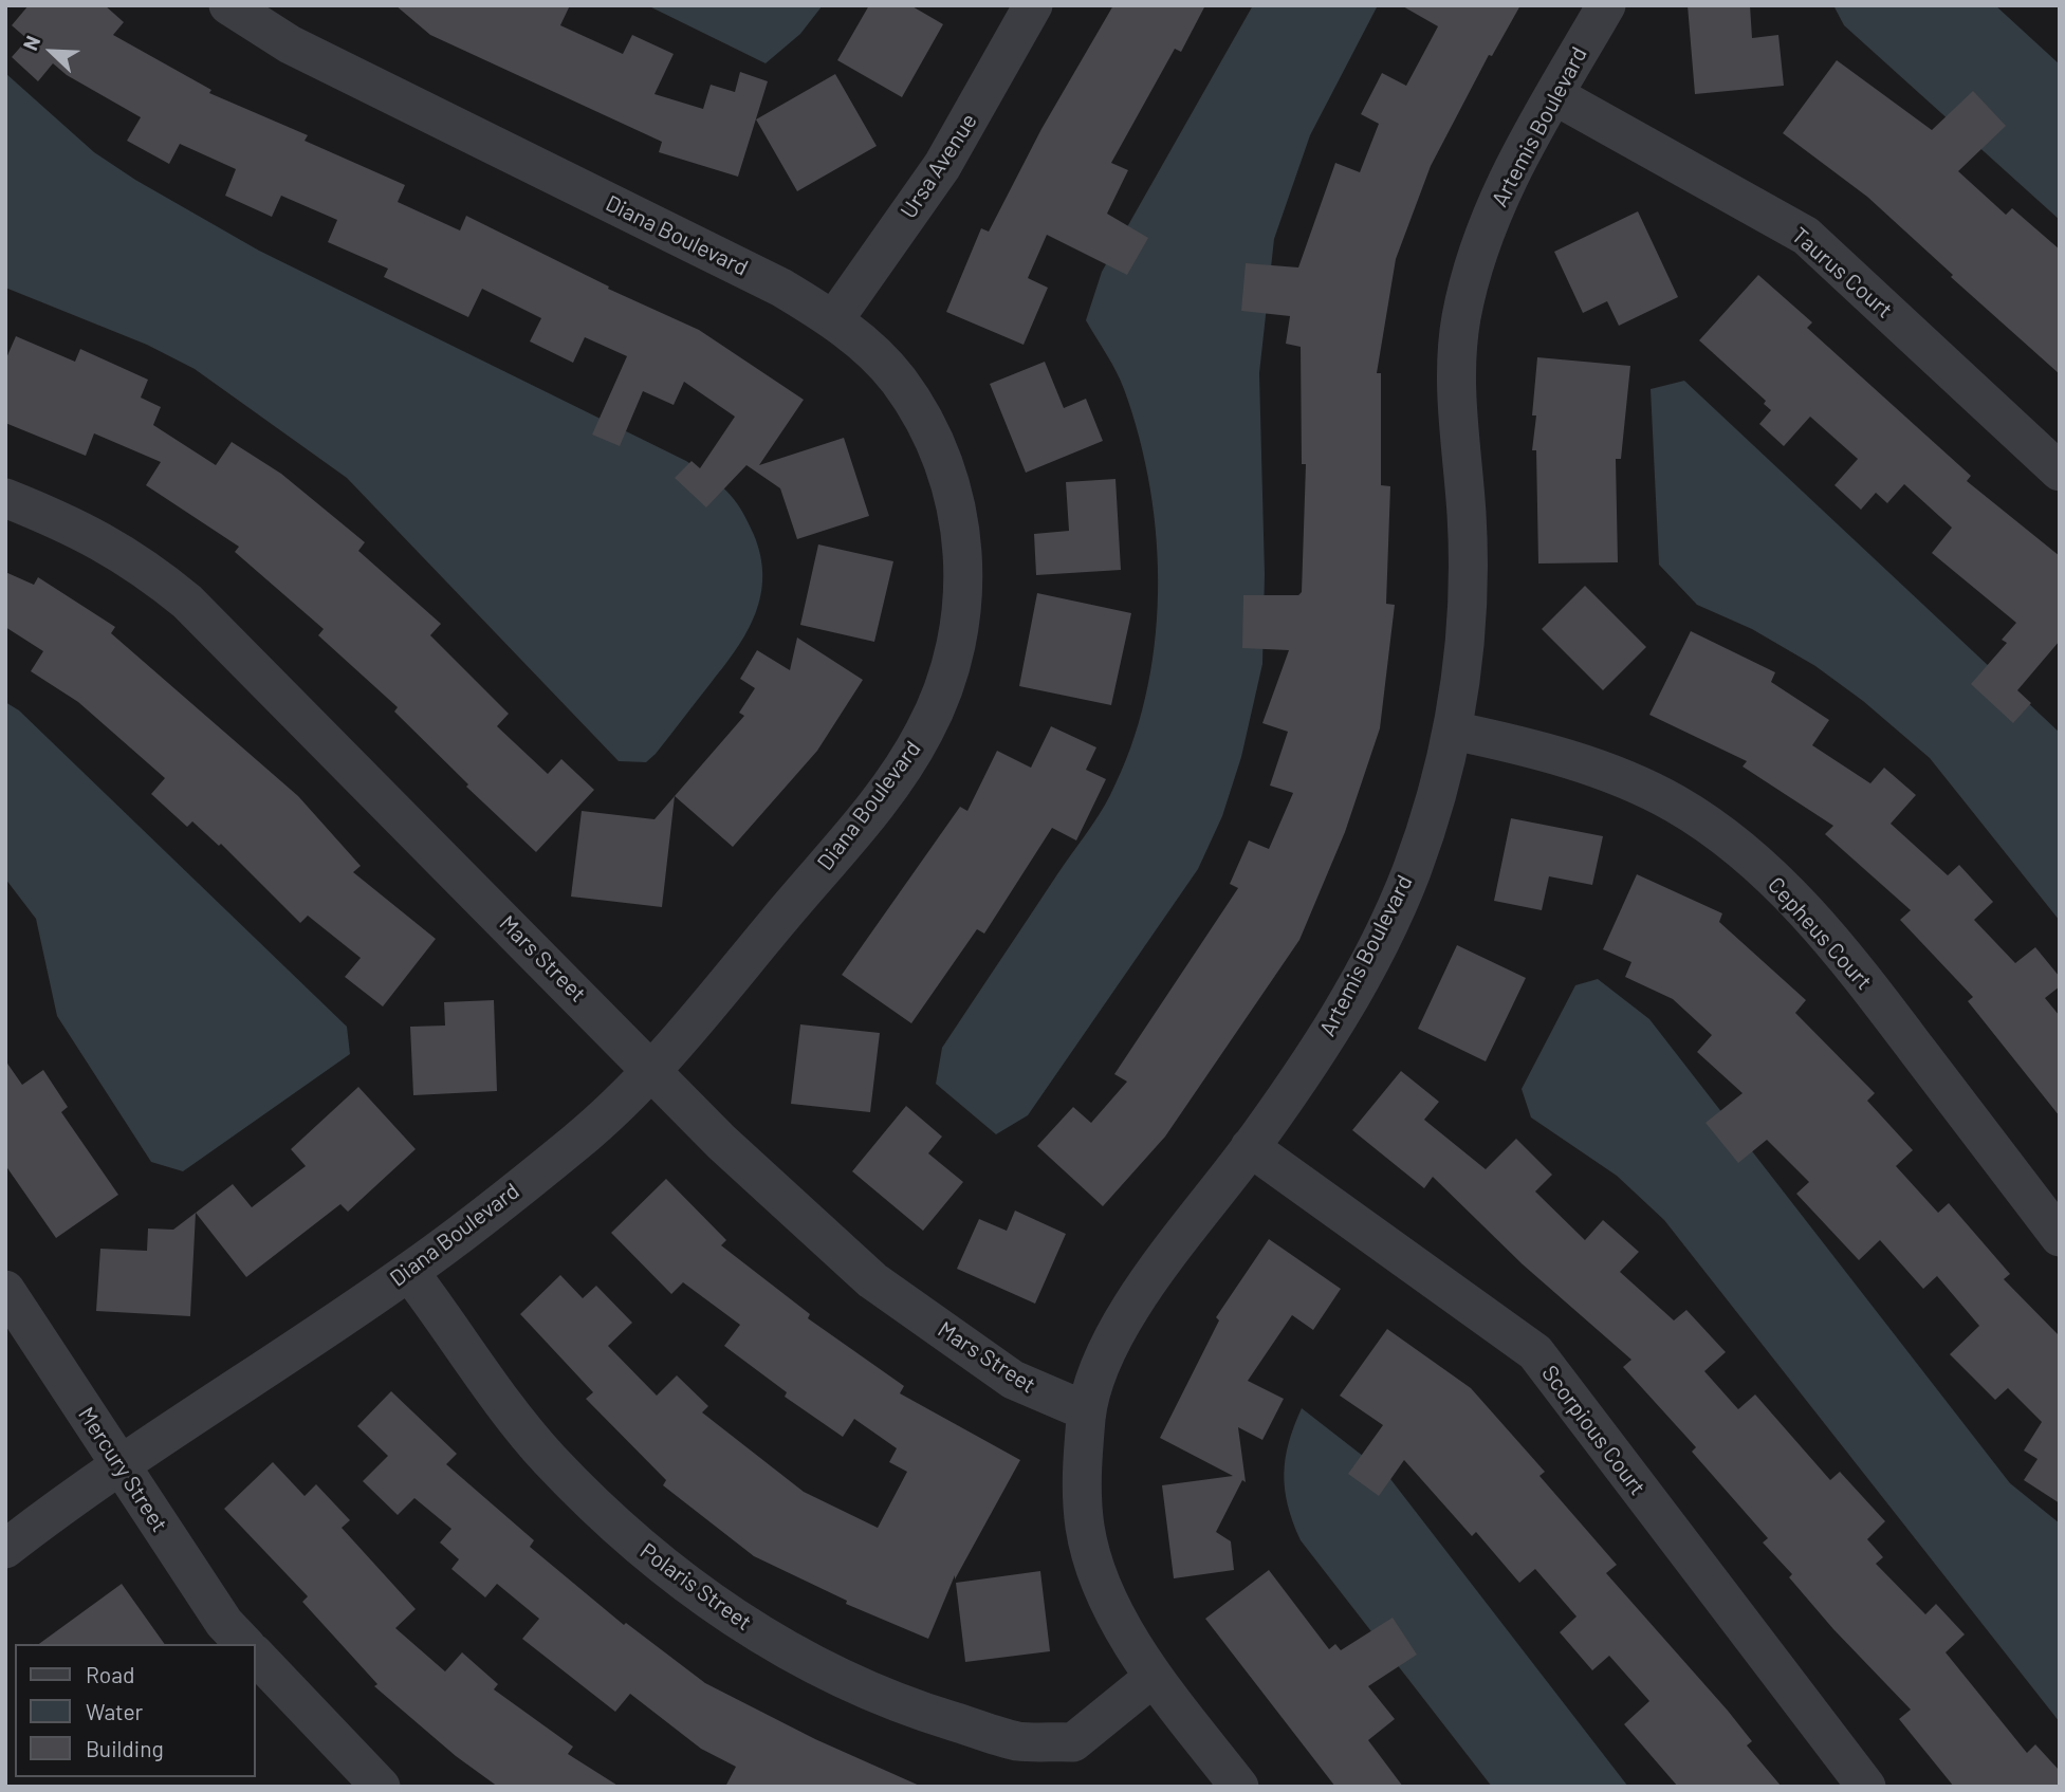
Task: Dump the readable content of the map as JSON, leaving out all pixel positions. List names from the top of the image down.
{
  "streets": {
    "street": [
      "Artemis Boulevard",
      "Ursa Avenue",
      "Diana Boulevard",
      "Taurus Court",
      "Cepheus Court",
      "Mars Street",
      "Scorpious Court",
      "Mercury Street",
      "Polaris Street"
    ]
  },
  "crossings": [
    ["Artemis Boulevard", "Taurus Court"],
    ["Artemis Boulevard", "Cepheus Court"],
    ["Artemis Boulevard", "Mars Street"],
    ["Artemis Boulevard", "Scorpious Court"],
    ["Artemis Boulevard", "Polaris Street"],
    ["Ursa Avenue", "Diana Boulevard"],
    ["Diana Boulevard", "Mars Street"],
    ["Diana Boulevard", "Mercury Street"],
    ["Diana Boulevard", "Polaris Street"]
  ],
  "legend": ["Road", "Water", "Building"],
  "north": "top left"
}
